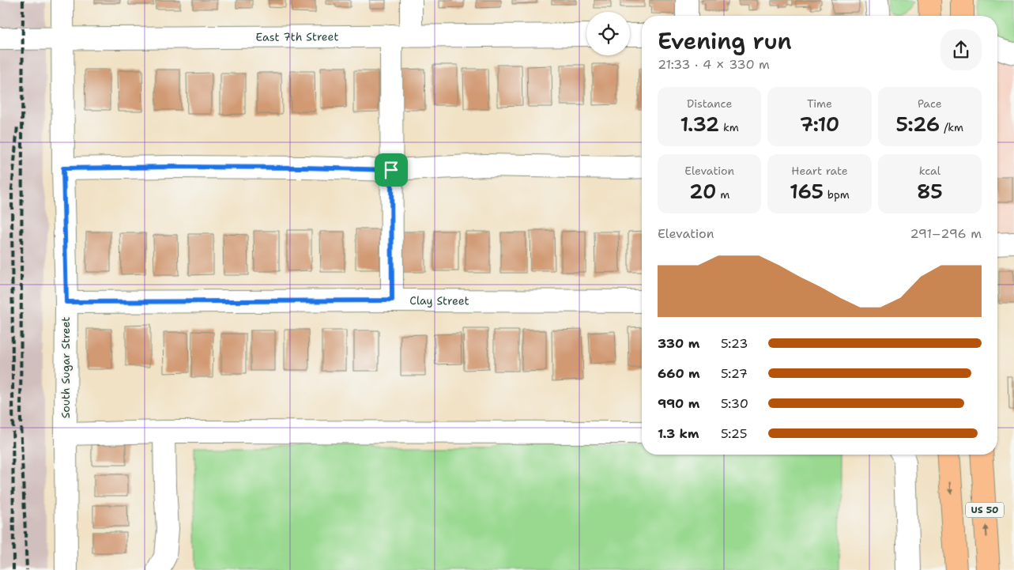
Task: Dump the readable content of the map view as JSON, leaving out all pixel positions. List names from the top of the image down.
{
  "streets": {
    "main road": ["US 50"],
    "street": ["East 7th Street", "Clay Street", "South Sugar Street"]
  },
  "crossings": [
    ["East 7th Street", "South Sugar Street"],
    ["Clay Street", "South Sugar Street"]
  ],
  "page": {
    "heading": ["Evening run", "21:33 · 4 × 330 m"],
    "stats": [
      ["Distance", "1.32 km"],
      ["Time", "7:10"],
      ["Pace", "5:26 /km"],
      ["Elevation", "20 m"],
      ["Heart rate", "165 bpm"],
      ["kcal", "85"]
    ],
    "chart": ["Elevation", "291–296 m"],
    "list": [
      {
        "name": "330 m",
        "note": "5:23"
      },
      {
        "name": "660 m",
        "note": "5:27"
      },
      {
        "name": "990 m",
        "note": "5:30"
      },
      {
        "name": "1.3 km",
        "note": "5:25"
      }
    ]
  }
}
